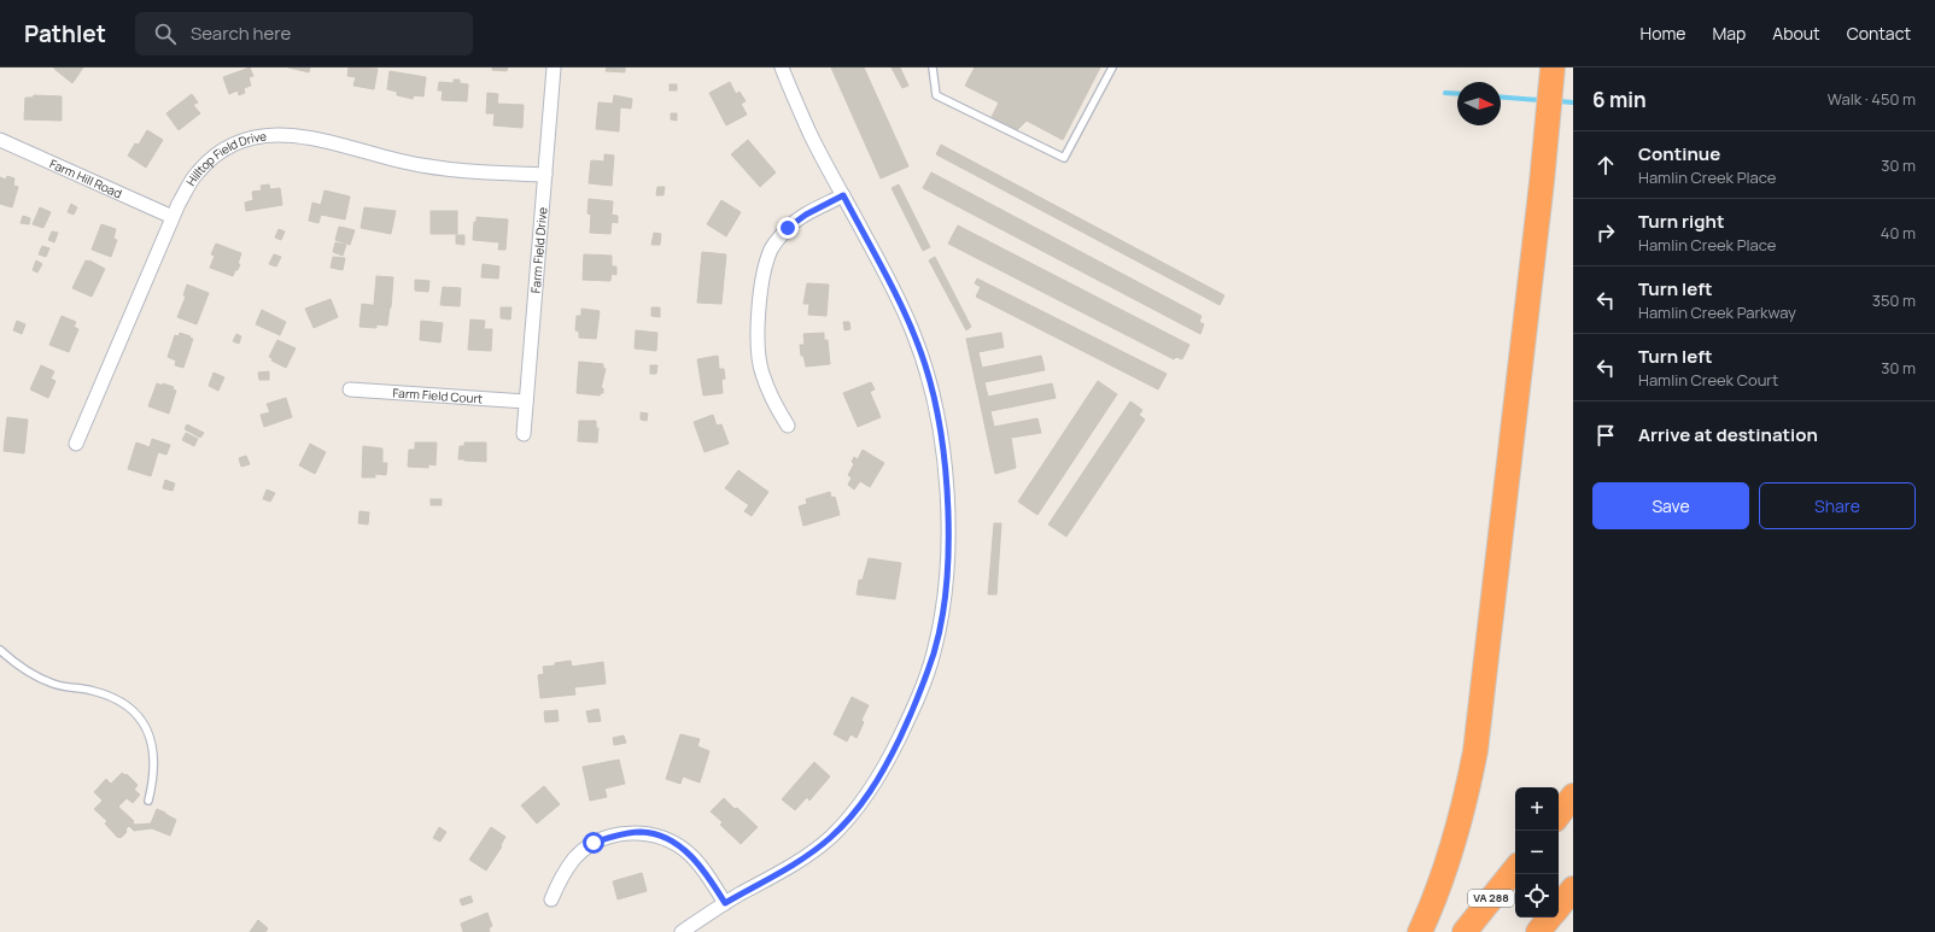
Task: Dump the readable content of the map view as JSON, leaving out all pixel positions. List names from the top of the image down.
{
  "streets": {
    "highway": ["VA 288"],
    "street": [
      "Hilltop Field Drive",
      "Farm Hill Road",
      "Farm Field Drive",
      "Farm Field Court"
    ]
  },
  "crossings": [
    ["Hilltop Field Drive", "Farm Hill Road"],
    ["Hilltop Field Drive", "Farm Field Drive"],
    ["Farm Field Drive", "Farm Field Court"]
  ],
  "north": "right",
  "page": {
    "header": "Pathlet",
    "search": "Search here",
    "nav": [
      "Home",
      "Map",
      "About",
      "Contact"
    ],
    "heading": ["6 min", "Walk · 450 m"],
    "list": [
      ["Continue", "Hamlin Creek Place", "30 m"],
      ["Turn right", "Hamlin Creek Place", "40 m"],
      ["Turn left", "Hamlin Creek Parkway", "350 m"],
      ["Turn left", "Hamlin Creek Court", "30 m"],
      "Arrive at destination"
    ],
    "buttons": ["Save", "Share"],
    "map_buttons": ["+", "−"]
  }
}
